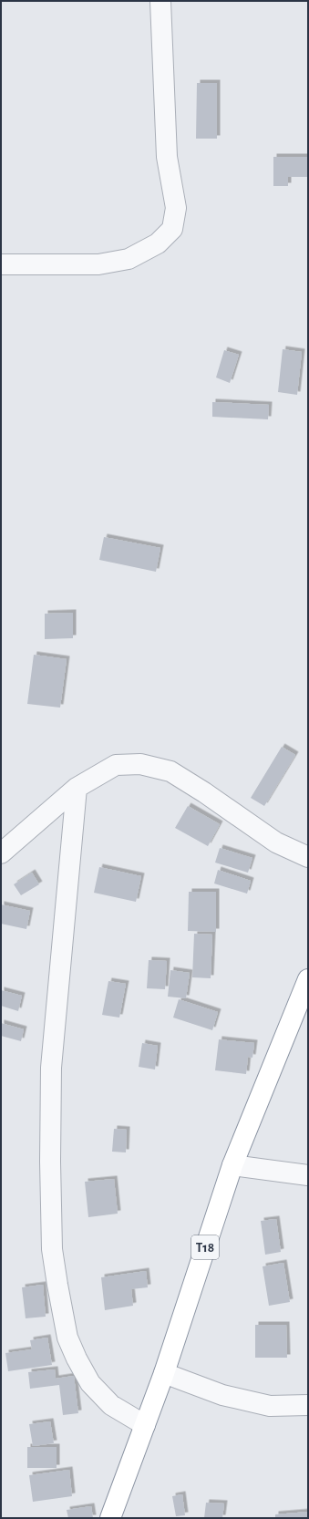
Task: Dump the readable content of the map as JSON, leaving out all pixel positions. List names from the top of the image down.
{
  "streets": {
    "highway": ["T18"]
  }
}
